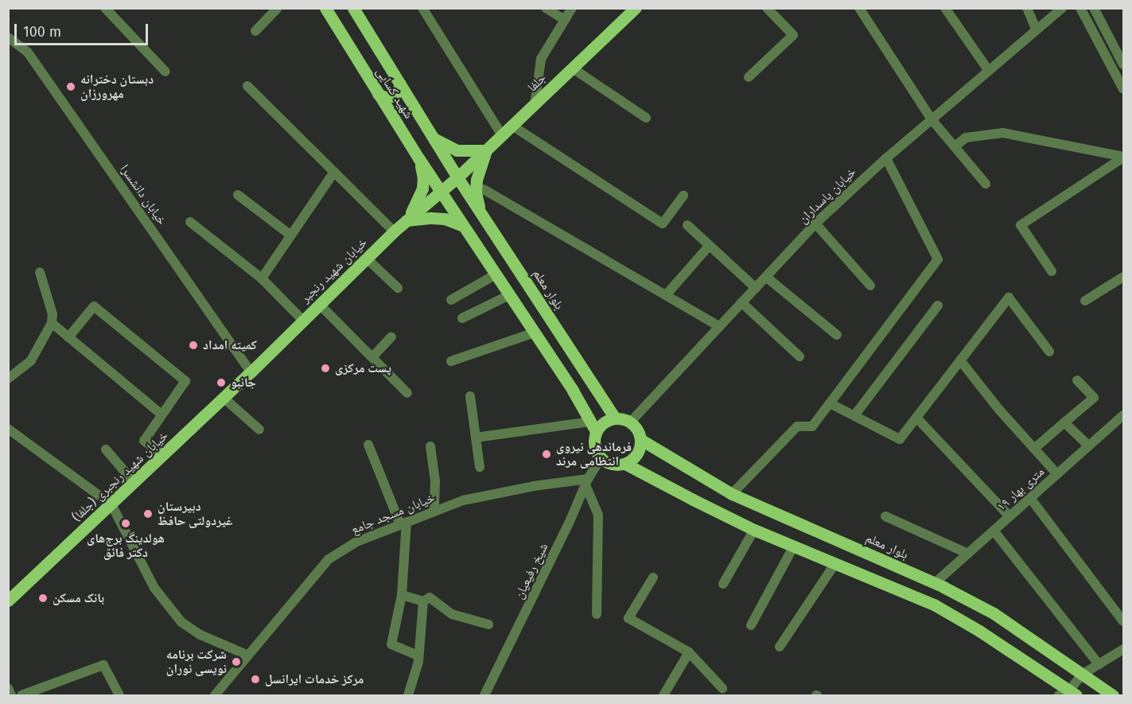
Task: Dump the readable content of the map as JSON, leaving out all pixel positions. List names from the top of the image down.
{
  "streets": {
    "main road": [
      "جلفا",
      "شهید کسایی",
      "خیابان شهید رنجبر",
      "بلوار معلم",
      "خیابان شهید رنجبری (جلفا)"
    ],
    "street": [
      "خیابان دانشسرا",
      "خیابان پاسداران",
      "۱۹ متری بهار",
      "خیابان مسجد جامع",
      "شیخ رفیعیان"
    ]
  },
  "crossings": [
    ["جلفا", "شهید کسایی"],
    ["جلفا", "خیابان شهید رنجبر"],
    ["جلفا", "بلوار معلم"],
    ["شهید کسایی", "خیابان شهید رنجبر"],
    ["شهید کسایی", "بلوار معلم"],
    ["خیابان دانشسرا", "خیابان شهید رنجبر"],
    ["خیابان دانشسرا", "خیابان شهید رنجبری (جلفا)"],
    ["خیابان پاسداران", "بلوار معلم"],
    ["خیابان پاسداران", "شیخ رفیعیان"],
    ["خیابان شهید رنجبر", "خیابان شهید رنجبری (جلفا)"],
    ["بلوار معلم", "۱۹ متری بهار"],
    ["بلوار معلم", "شیخ رفیعیان"],
    ["خیابان مسجد جامع", "شیخ رفیعیان"]
  ],
  "places": [
    "دبستان دخترانه مهرورزان",
    "کمیته امداد",
    "پست مرکزی",
    "جانبو",
    "فرماندهی نیروی انتظامی مرند",
    "دبیرستان غیردولتی حافظ",
    "هولدینگ برج‌های دکتر فائق",
    "بانک مسکن",
    "شرکت برنامه نویسی نوران",
    "مرکز خدمات ایرانسل"
  ],
  "scale_bar": "100 m"
}
